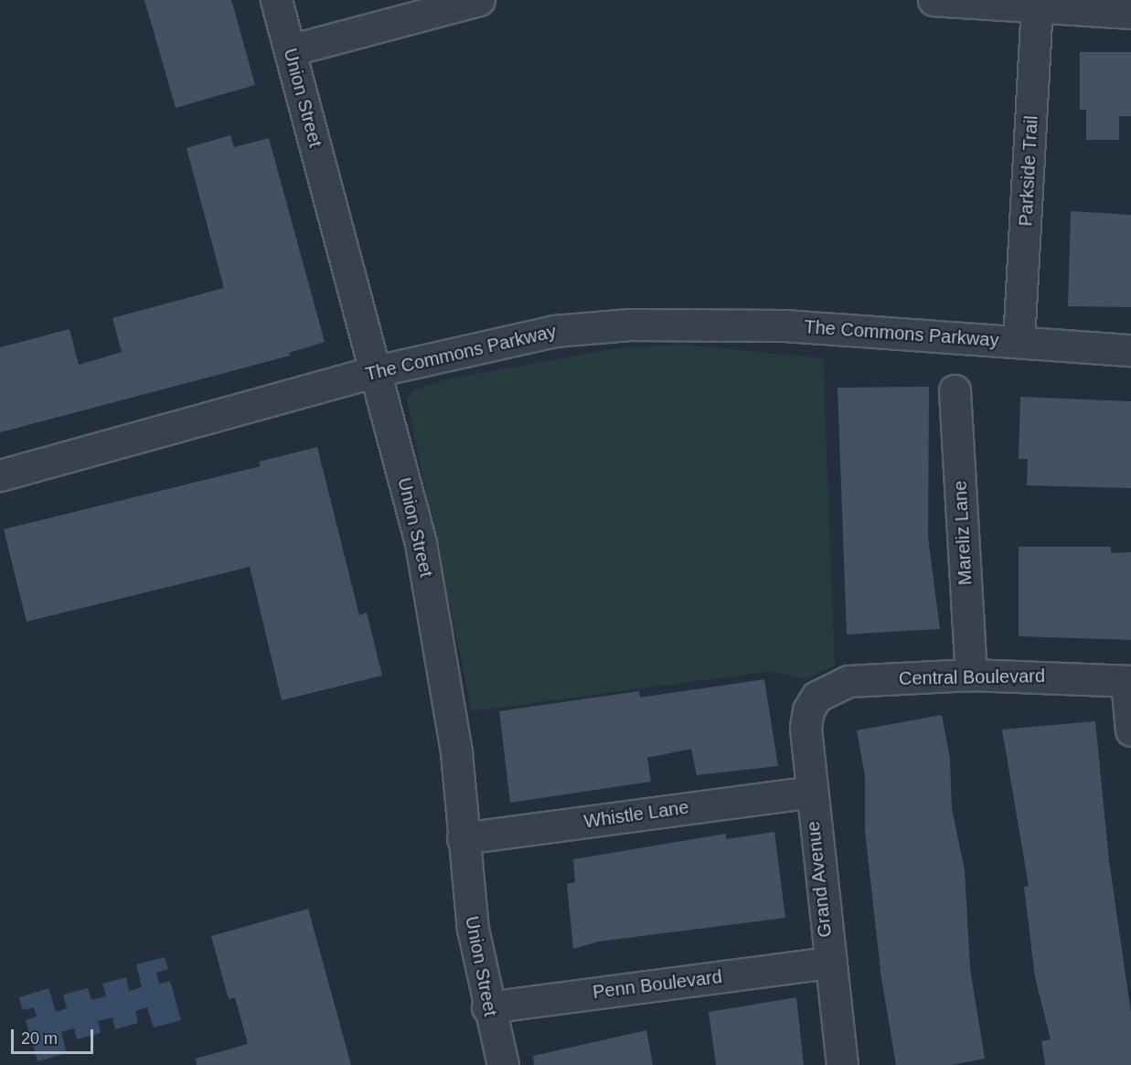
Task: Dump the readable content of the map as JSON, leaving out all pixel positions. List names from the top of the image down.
{
  "streets": {
    "street": [
      "Union Street",
      "Parkside Trail",
      "The Commons Parkway",
      "Mareliz Lane",
      "Central Boulevard",
      "Whistle Lane",
      "Grand Avenue",
      "Penn Boulevard"
    ]
  },
  "crossings": [
    ["Union Street", "The Commons Parkway"],
    ["Union Street", "Whistle Lane"],
    ["Union Street", "Penn Boulevard"],
    ["Parkside Trail", "The Commons Parkway"],
    ["Mareliz Lane", "Central Boulevard"],
    ["Central Boulevard", "Grand Avenue"],
    ["Whistle Lane", "Grand Avenue"],
    ["Grand Avenue", "Penn Boulevard"]
  ],
  "scale_bar": "20 m"
}
